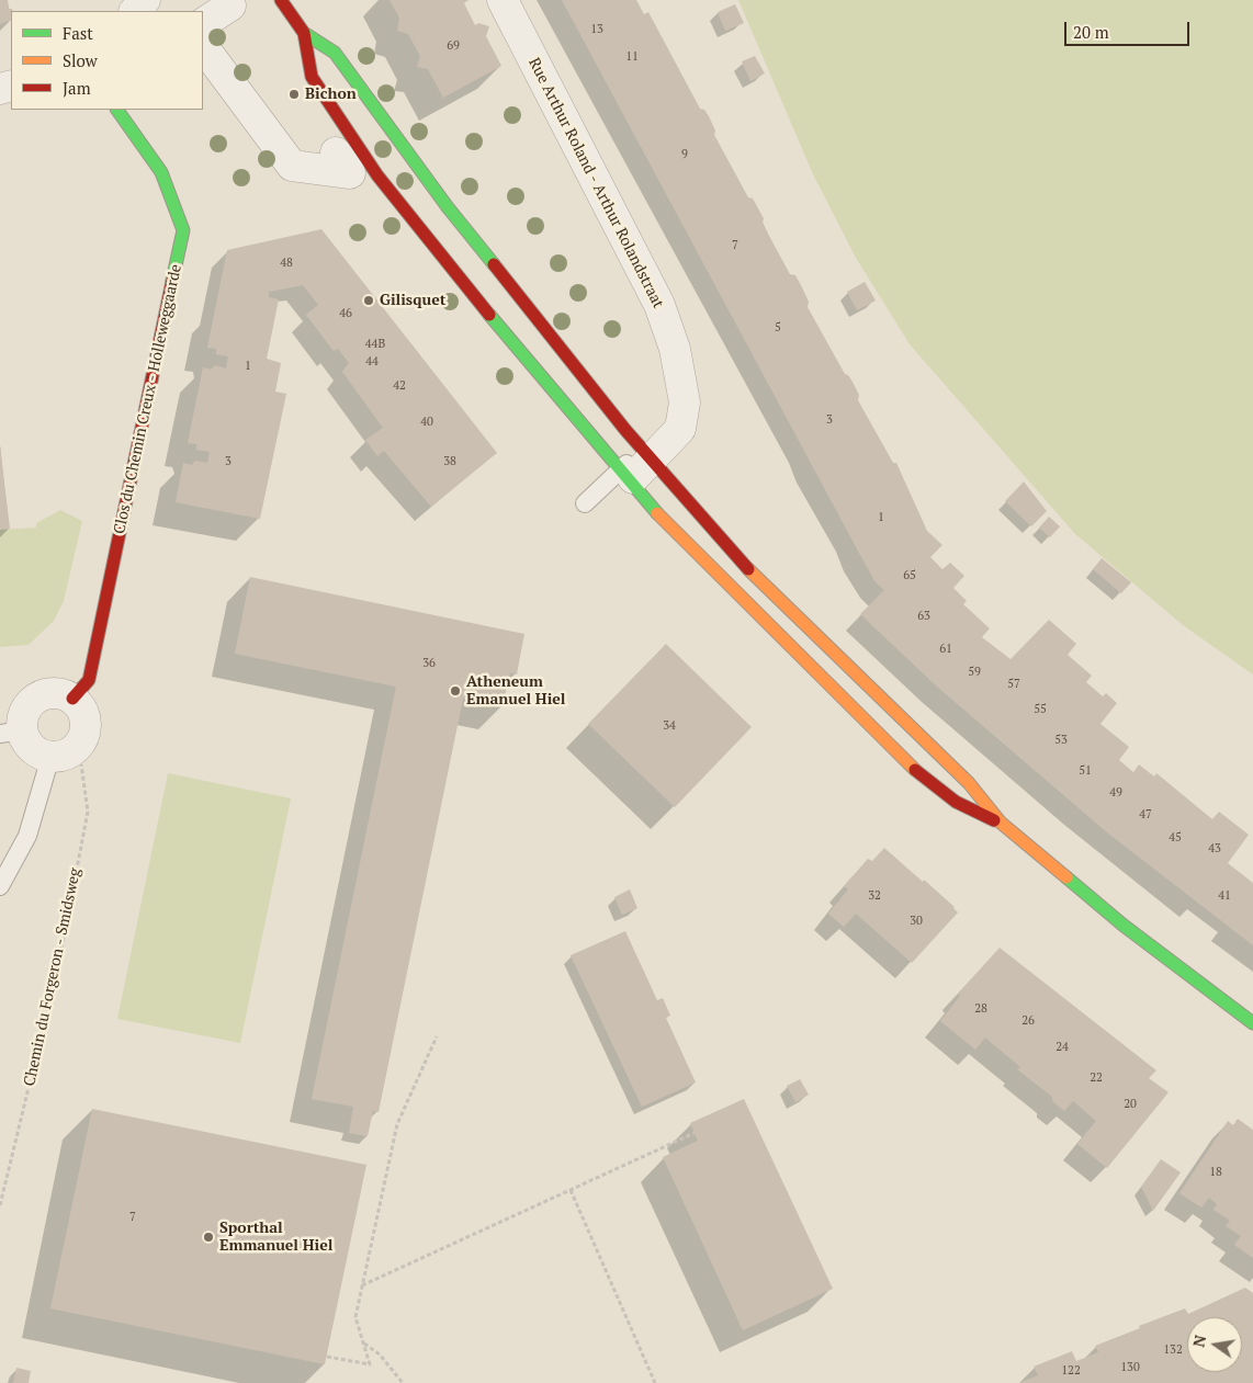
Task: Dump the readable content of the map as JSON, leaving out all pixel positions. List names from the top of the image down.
{
  "streets": {
    "street": ["Rue Arthur Roland - Arthur Rolandstraat", "Clos du Chemin Creux - Holleweggaarde"],
    "path": ["Chemin du Forgeron - Smidsweg"]
  },
  "crossings": [
    ["Clos du Chemin Creux - Holleweggaarde", "Chemin du Forgeron - Smidsweg"]
  ],
  "places": [
    "Bichon",
    "Gilisquet",
    "Atheneum Emanuel Hiel",
    "Sporthal Emmanuel Hiel"
  ],
  "house_numbers": [
    "13",
    "69",
    "11",
    "9",
    "7",
    "48",
    "46",
    "5",
    "44B",
    "44",
    "1",
    "42",
    "3",
    "40",
    "3",
    "38",
    "1",
    "65",
    "63",
    "61",
    "36",
    "59",
    "57",
    "55",
    "34",
    "53",
    "51",
    "49",
    "47",
    "45",
    "43",
    "32",
    "41",
    "30",
    "28",
    "26",
    "24",
    "22",
    "20",
    "18",
    "7",
    "132",
    "130",
    "122"
  ],
  "legend": ["Fast", "Slow", "Jam"],
  "scale_bar": "20 m",
  "north": "left"
}
